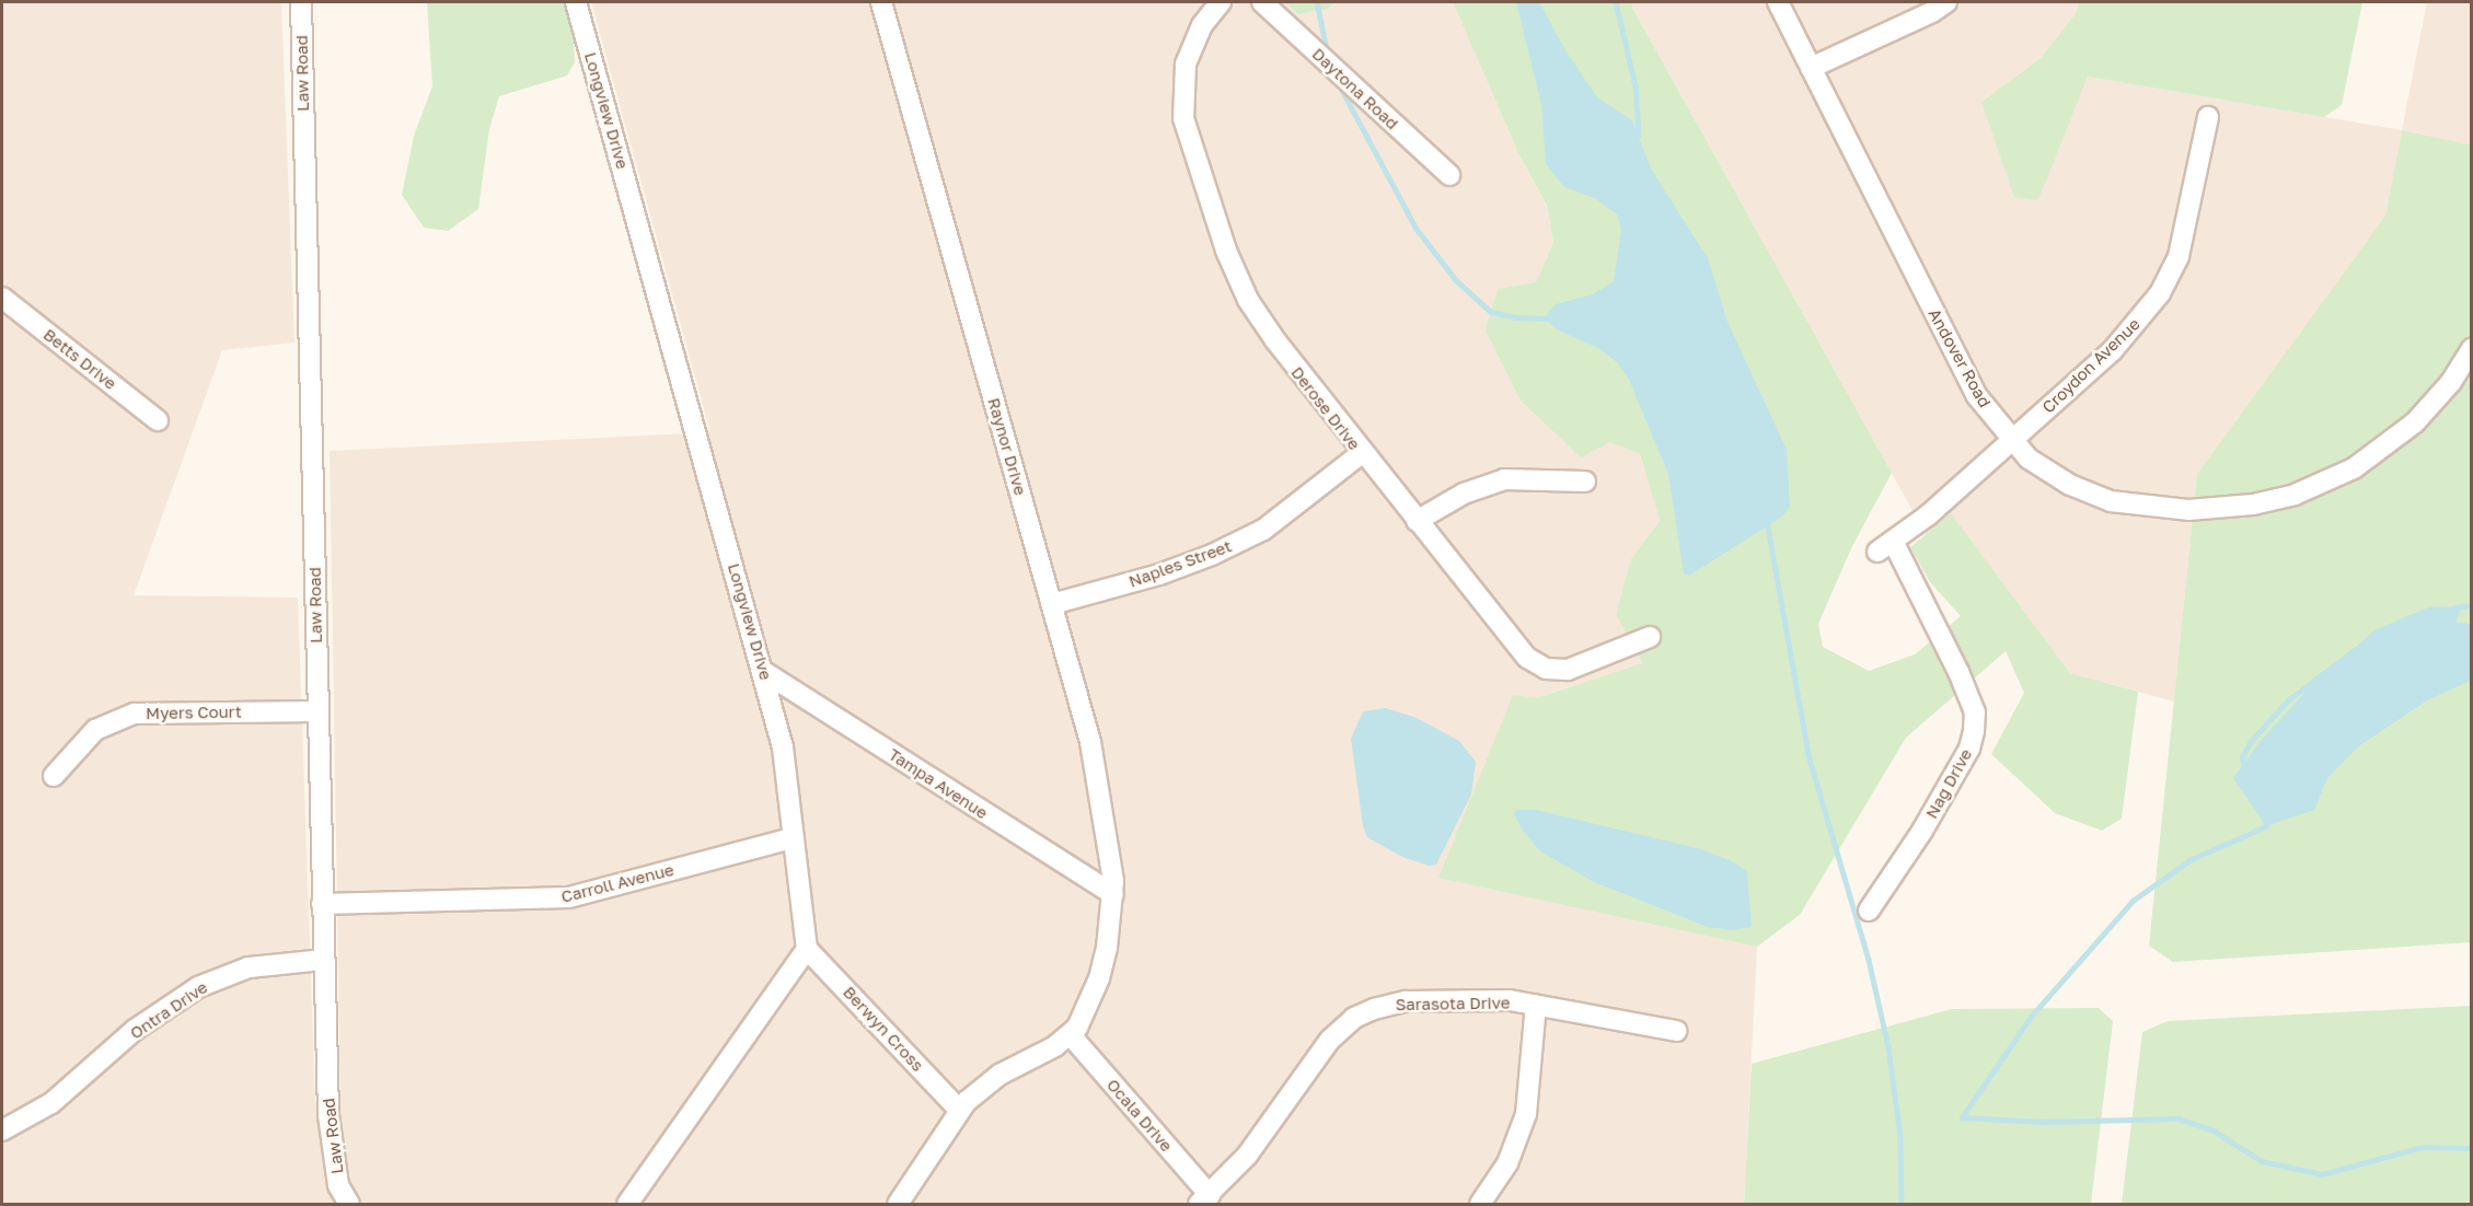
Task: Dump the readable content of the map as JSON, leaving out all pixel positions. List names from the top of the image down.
{
  "streets": {
    "street": [
      "Law Road",
      "Daytona Road",
      "Longview Drive",
      "Andover Road",
      "Betts Drive",
      "Croydon Avenue",
      "Derose Drive",
      "Raynor Drive",
      "Naples Street",
      "Myers Court",
      "Tampa Avenue",
      "Nag Drive",
      "Carroll Avenue",
      "Sarasota Drive",
      "Ontra Drive",
      "Berwyn Cross",
      "Ocala Drive"
    ]
  },
  "crossings": [
    ["Law Road", "Myers Court"],
    ["Law Road", "Carroll Avenue"],
    ["Law Road", "Ontra Drive"],
    ["Longview Drive", "Tampa Avenue"],
    ["Longview Drive", "Carroll Avenue"],
    ["Longview Drive", "Berwyn Cross"],
    ["Andover Road", "Croydon Avenue"],
    ["Croydon Avenue", "Nag Drive"],
    ["Derose Drive", "Naples Street"],
    ["Raynor Drive", "Naples Street"],
    ["Raynor Drive", "Tampa Avenue"],
    ["Raynor Drive", "Ocala Drive"],
    ["Sarasota Drive", "Ocala Drive"]
  ]
}
